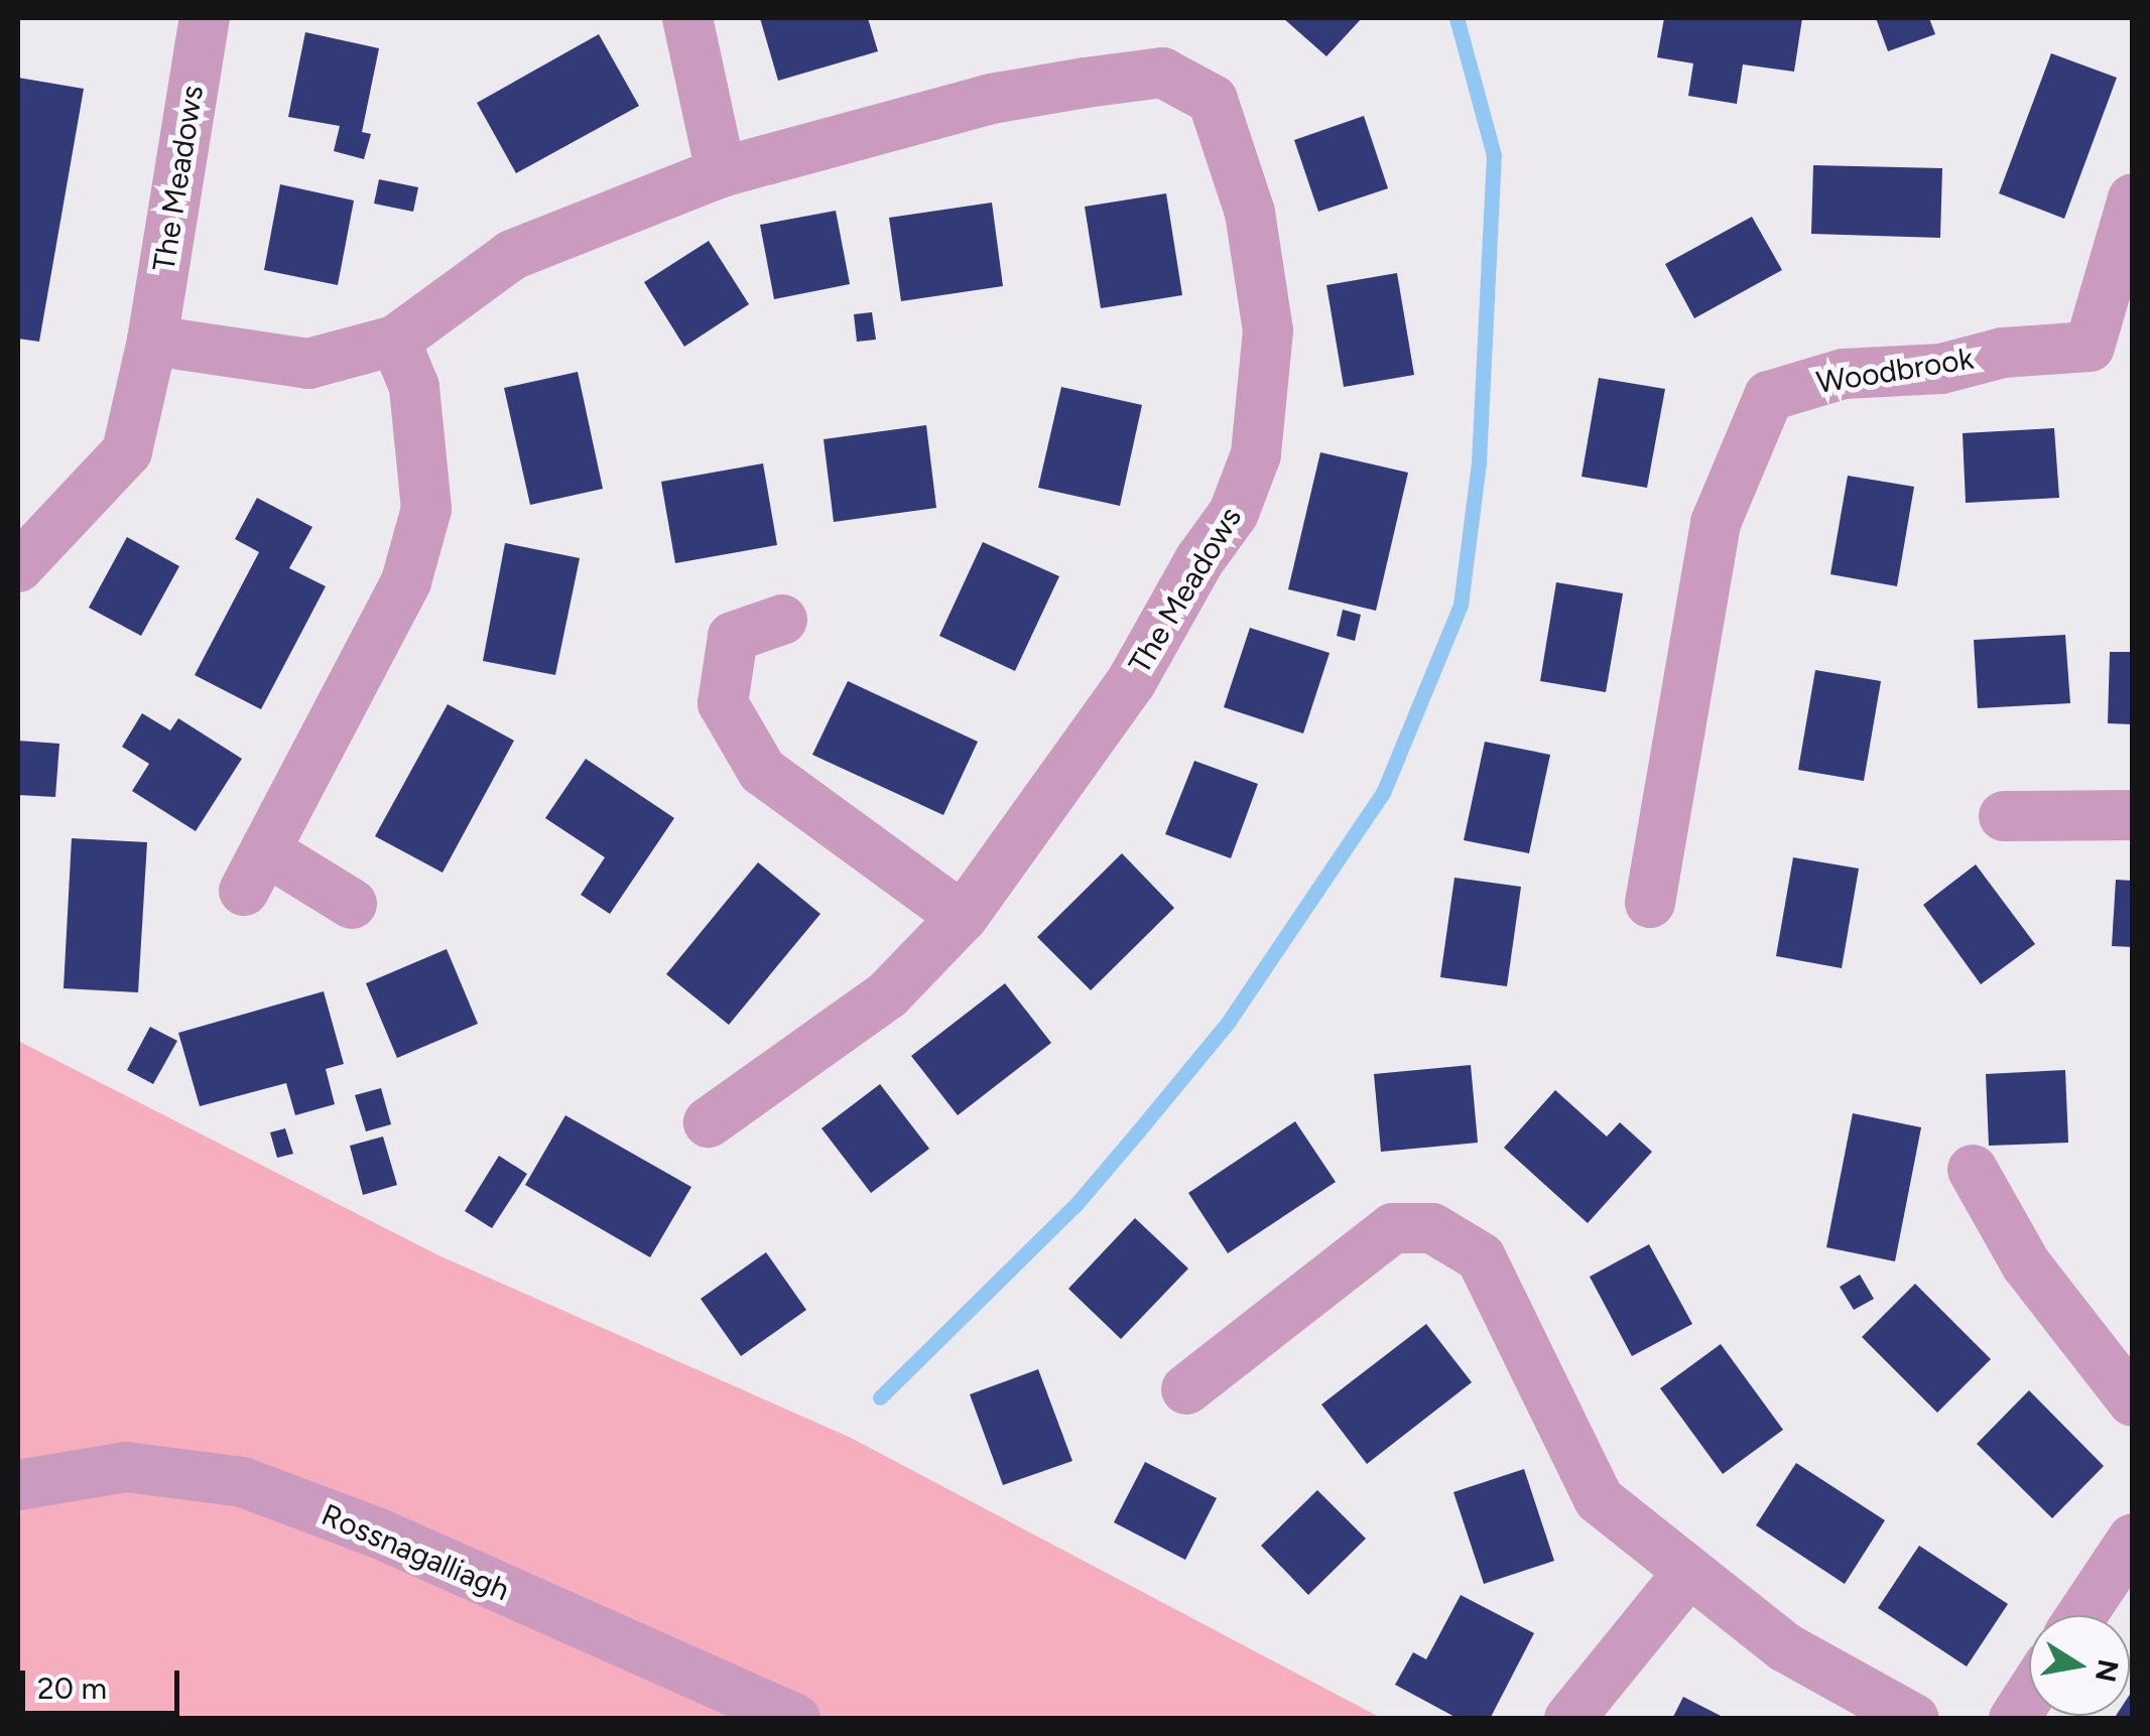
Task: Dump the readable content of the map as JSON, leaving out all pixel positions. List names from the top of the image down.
{
  "streets": {
    "street": ["The Meadows", "Woodbrook", "Rossnagalliagh"]
  },
  "scale_bar": "20 m",
  "north": "right"
}
